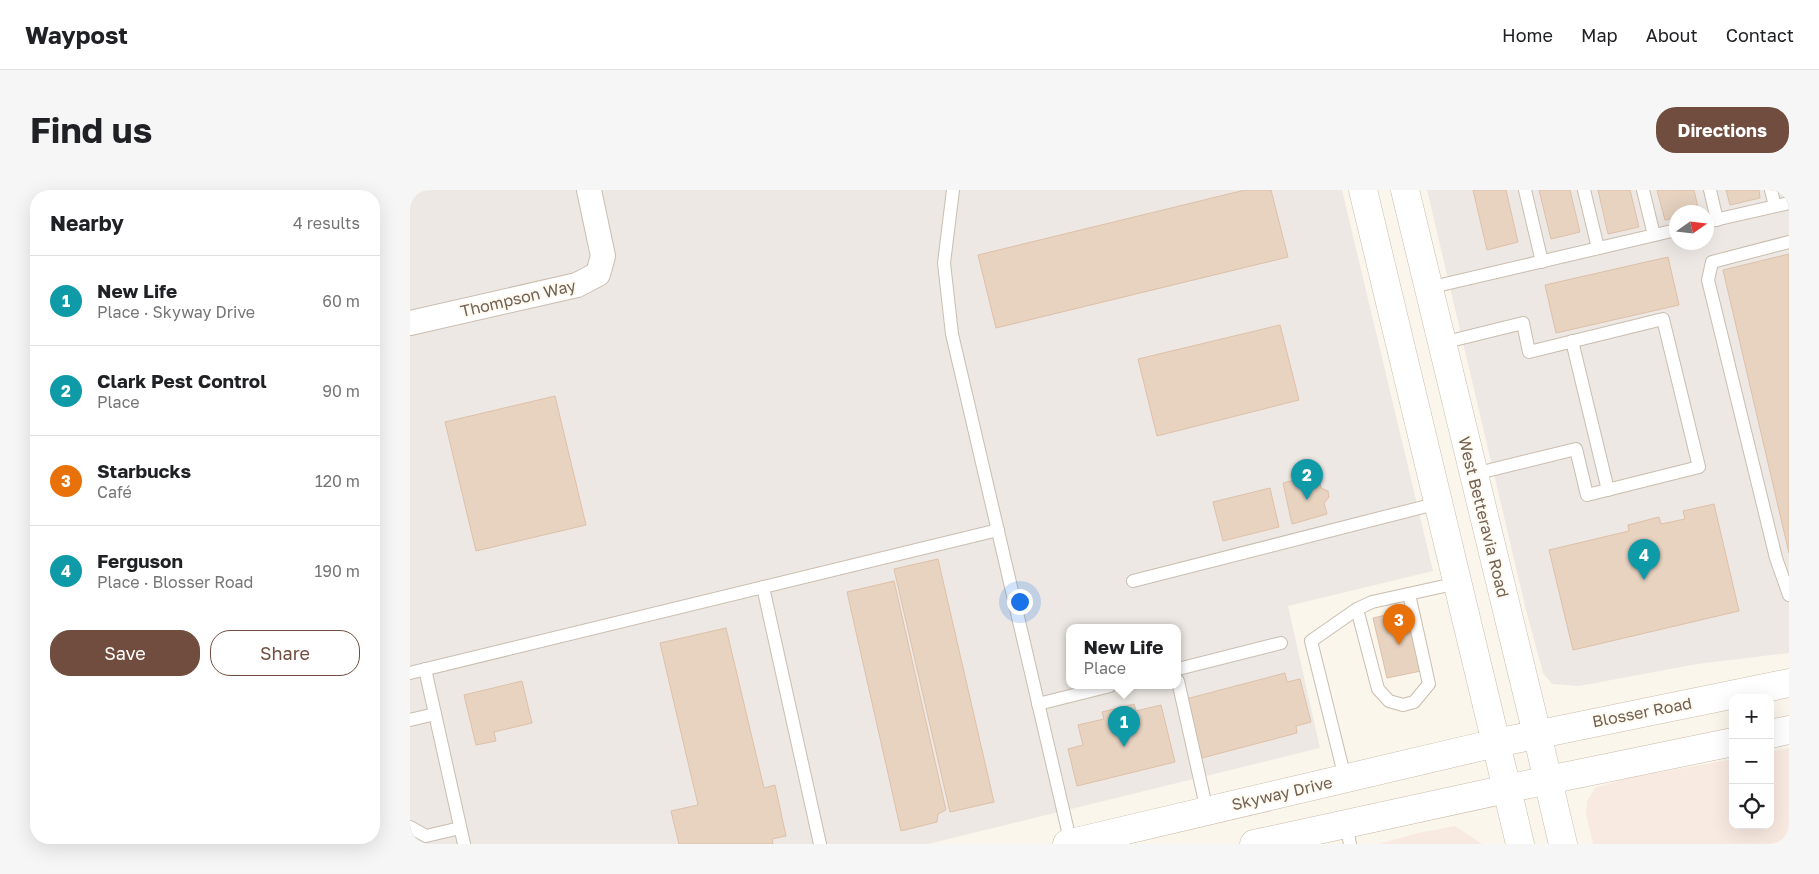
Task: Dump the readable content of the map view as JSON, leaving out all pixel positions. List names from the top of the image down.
{
  "streets": {
    "main road": ["West Betteravia Road", "Blosser Road", "Skyway Drive"],
    "street": ["Thompson Way"]
  },
  "crossings": [
    ["West Betteravia Road", "Blosser Road"],
    ["Blosser Road", "Skyway Drive"]
  ],
  "north": "right",
  "page": {
    "header": "Waypost",
    "nav": [
      "Home",
      "Map",
      "About",
      "Contact"
    ],
    "buttons": [
      "Directions",
      ["Save", "Share"]
    ],
    "title": "Find us",
    "heading": ["Nearby", "4 results"],
    "list": [
      {
        "mark": "1",
        "name": "New Life",
        "note": "Place · Skyway Drive",
        "value": "60 m"
      },
      {
        "mark": "2",
        "name": "Clark Pest Control",
        "note": "Place",
        "value": "90 m"
      },
      {
        "mark": "3",
        "name": "Starbucks",
        "note": "Café",
        "value": "120 m"
      },
      {
        "mark": "4",
        "name": "Ferguson",
        "note": "Place · Blosser Road",
        "value": "190 m"
      }
    ],
    "pins": [
      "2",
      "4",
      "3",
      "1"
    ],
    "popup": ["New Life", "Place"],
    "map_buttons": ["+", "−"]
  }
}
